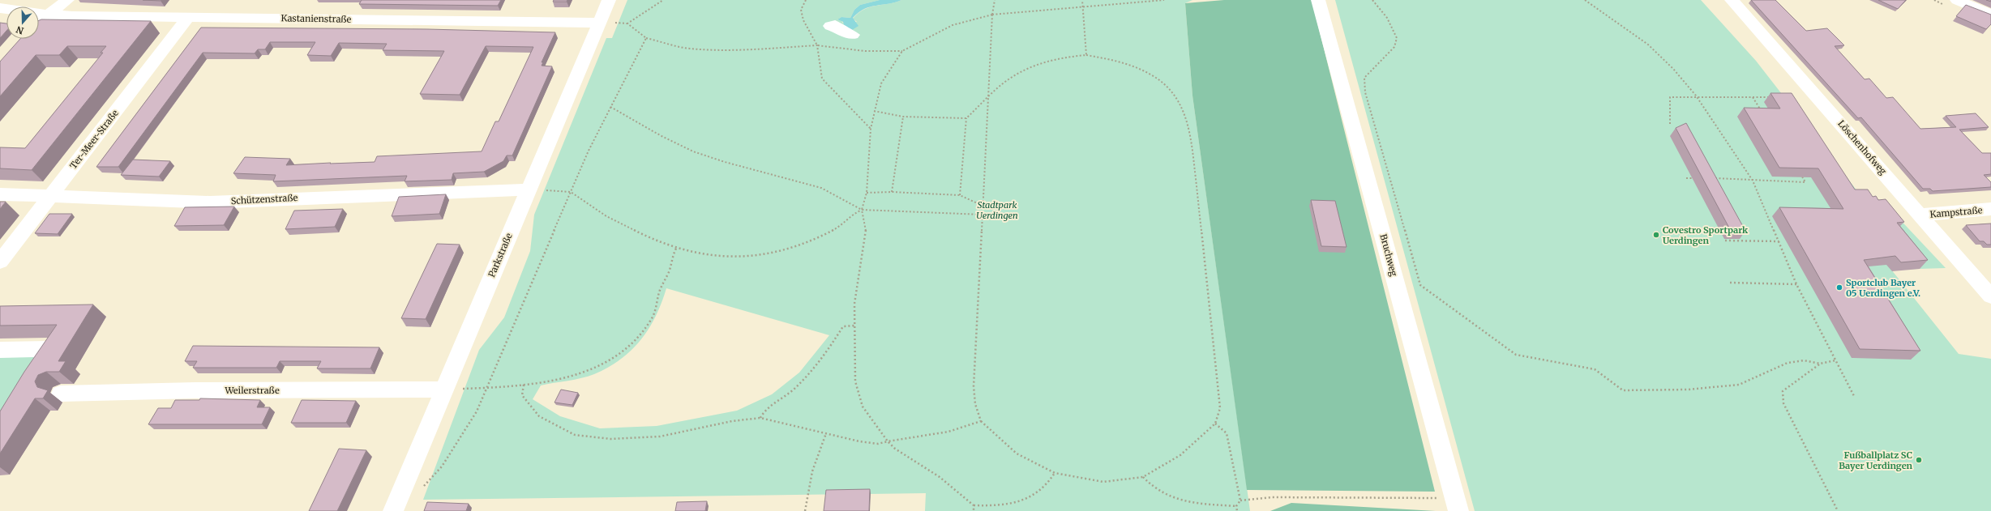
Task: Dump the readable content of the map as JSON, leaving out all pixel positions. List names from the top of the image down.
{
  "streets": {
    "street": [
      "Kastanienstraße",
      "Ter-Meer-Straße",
      "Löschenhofweg",
      "Schützenstraße",
      "Kampstraße",
      "Parkstraße",
      "Bruchweg",
      "Weilerstraße"
    ]
  },
  "crossings": [
    ["Kastanienstraße", "Ter-Meer-Straße"],
    ["Kastanienstraße", "Parkstraße"],
    ["Ter-Meer-Straße", "Schützenstraße"],
    ["Löschenhofweg", "Kampstraße"],
    ["Schützenstraße", "Parkstraße"],
    ["Parkstraße", "Weilerstraße"]
  ],
  "parks": ["Stadtpark Uerdingen"],
  "places": ["Covestro Sportpark Uerdingen", "Sportclub Bayer 05 Uerdingen e.V.", "Fußballplatz SC Bayer Uerdingen"],
  "north": "bottom"
}
